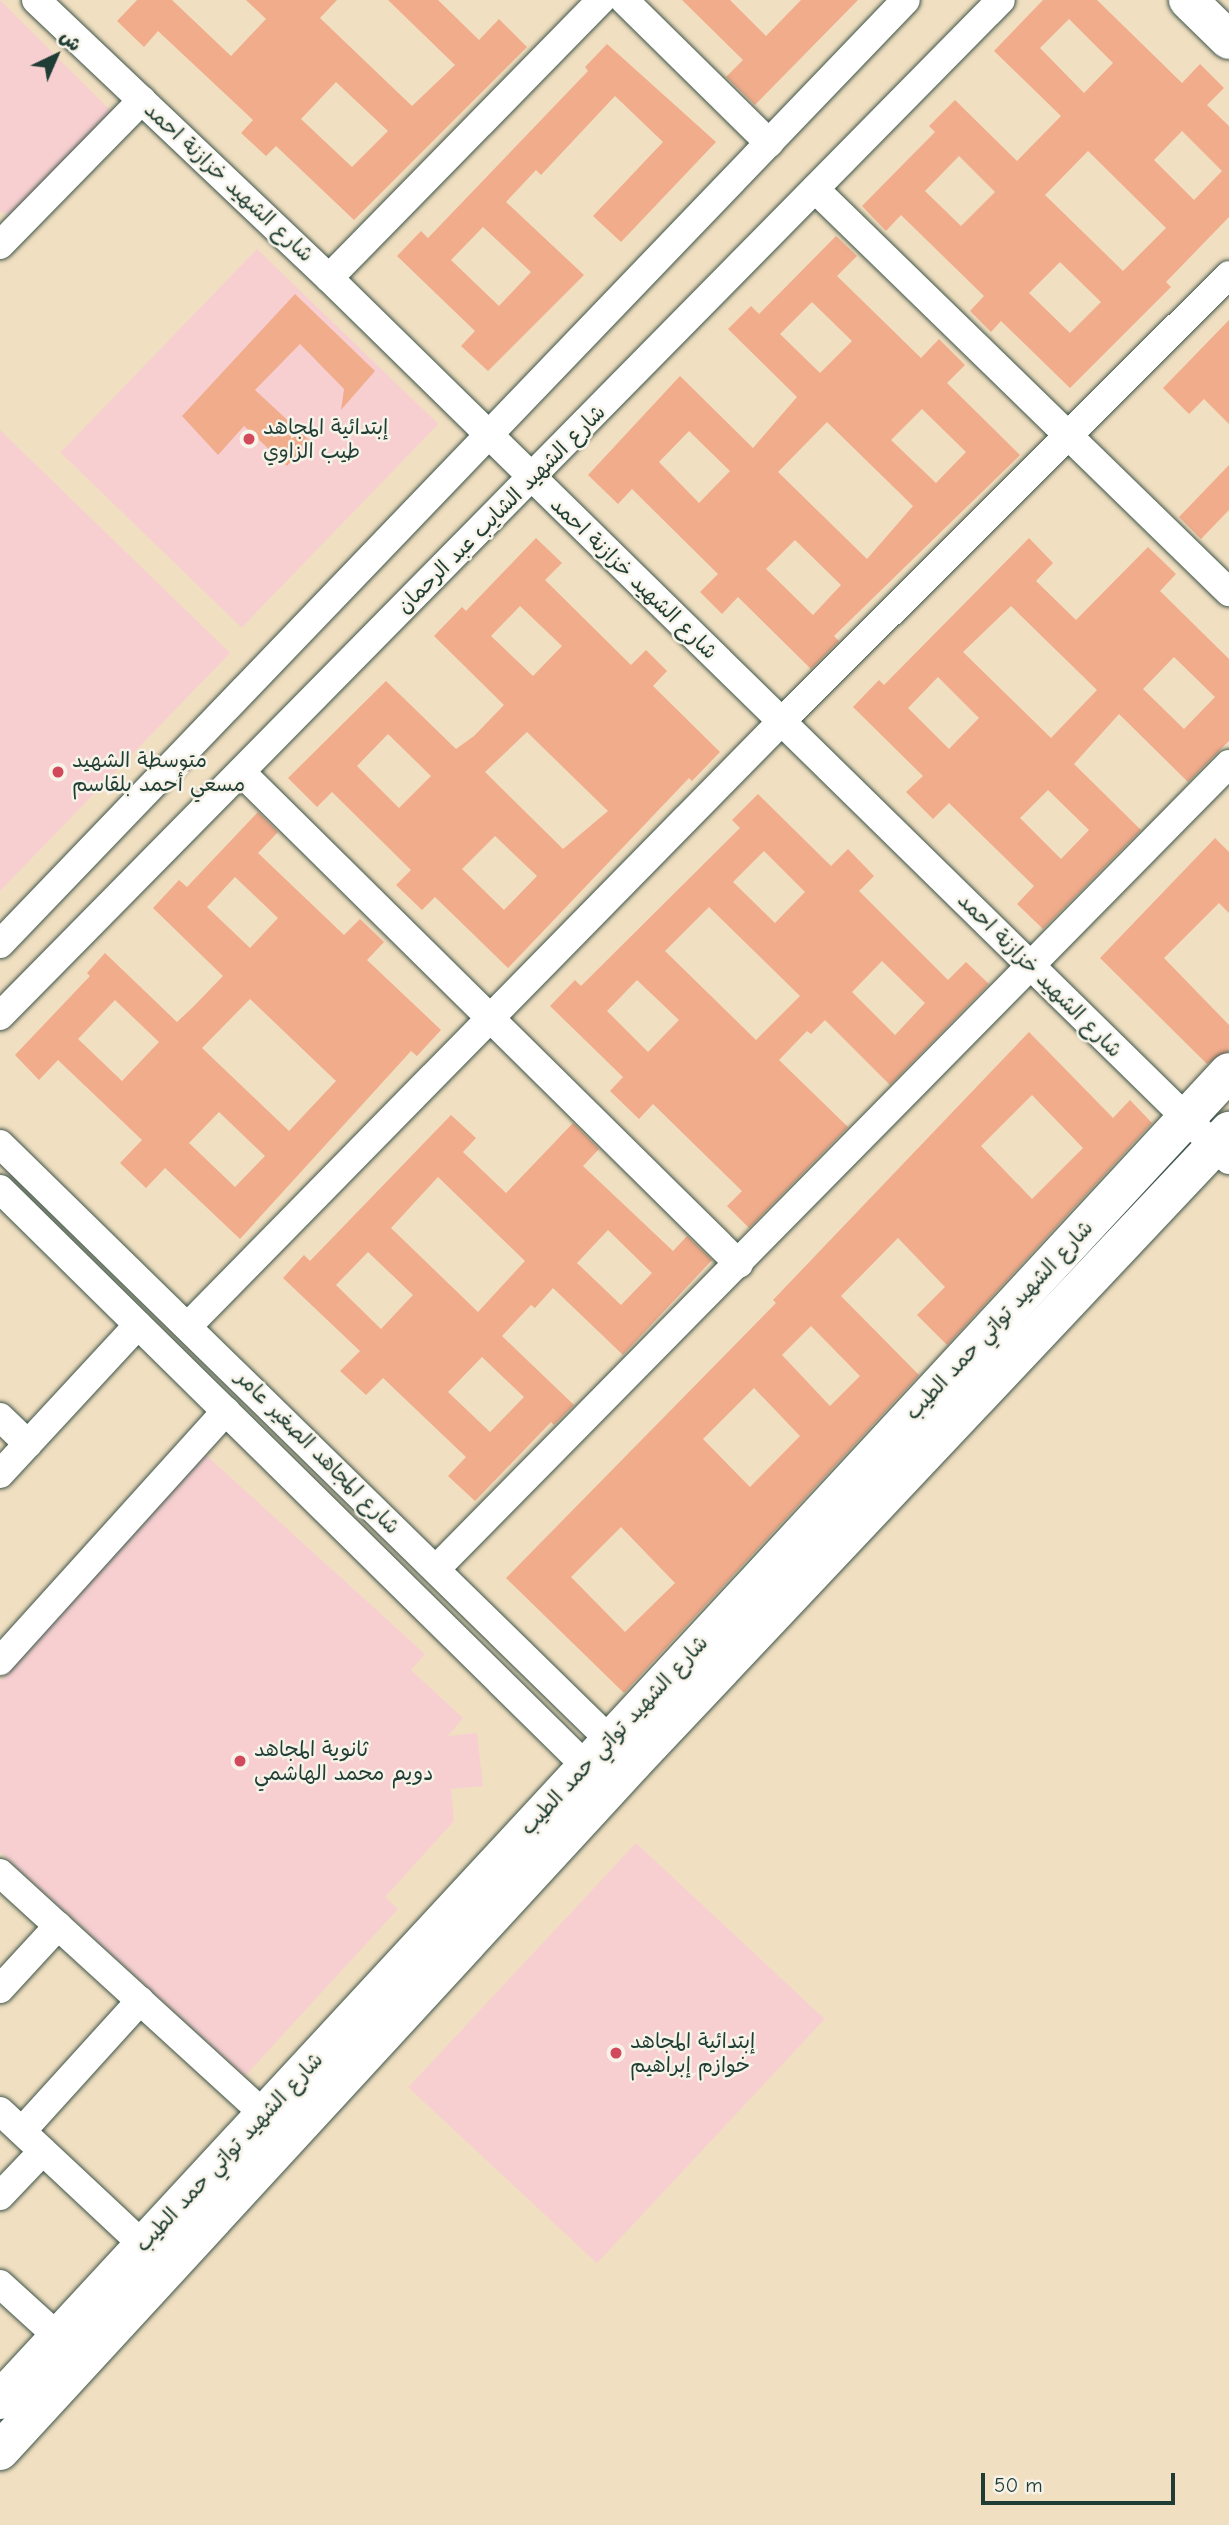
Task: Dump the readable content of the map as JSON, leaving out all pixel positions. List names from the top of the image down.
{
  "streets": {
    "street": [
      "شارع الشهيد خزازنة احمد",
      "شارع الشهيد الشايب عبد الرحمان",
      "شارع الشهيد تواتي حمد الطيب",
      "شارع المجاهد الصغير عامر"
    ]
  },
  "crossings": [
    ["شارع الشهيد خزازنة احمد", "شارع الشهيد الشايب عبد الرحمان"],
    ["شارع الشهيد خزازنة احمد", "شارع الشهيد تواتي حمد الطيب"],
    ["شارع الشهيد تواتي حمد الطيب", "شارع المجاهد الصغير عامر"]
  ],
  "places": [
    "إبتدائية المجاهد طيب الزاوي",
    "متوسطة الشهيد مسعي أحمد بلقاسم",
    "ثانوية المجاهد دويم محمد الهاشمي",
    "إبتدائية المجاهد خوازم إبراهيم"
  ],
  "scale_bar": "50 m",
  "north": "top right"
}
